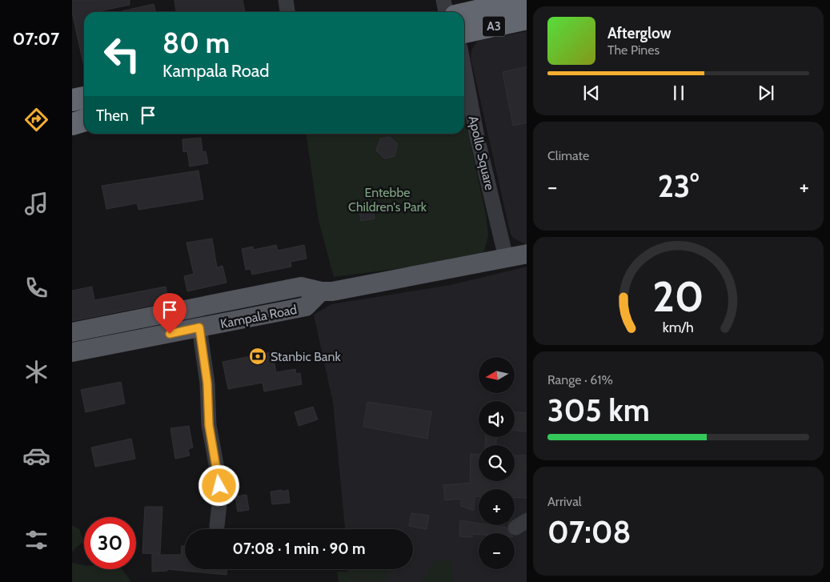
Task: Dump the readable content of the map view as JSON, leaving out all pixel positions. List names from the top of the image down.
{
  "streets": {
    "highway": ["A3"],
    "main road": ["Kampala Road"],
    "street": ["Apollo Square"]
  },
  "crossings": [
    ["Apollo Square", "Kampala Road"]
  ],
  "parks": ["Entebbe Children's Park"],
  "places": {
    "bank": ["Stanbic Bank"]
  },
  "north": "left",
  "page": {
    "tabs": "07:07",
    "turn": ["80 m", "Kampala Road"],
    "song": ["Afterglow", "The Pines"],
    "then": "Then",
    "tile": [
      "Climate",
      ["Range · 61%", "305 km"],
      ["Arrival", "07:08"]
    ],
    "heat": ["−", "23°", "+"],
    "map_buttons": ["+", "−"],
    "limit": "30",
    "trip": "07:08 · 1 min · 90 m",
    "gauge": ["20", "km/h"]
  }
}
